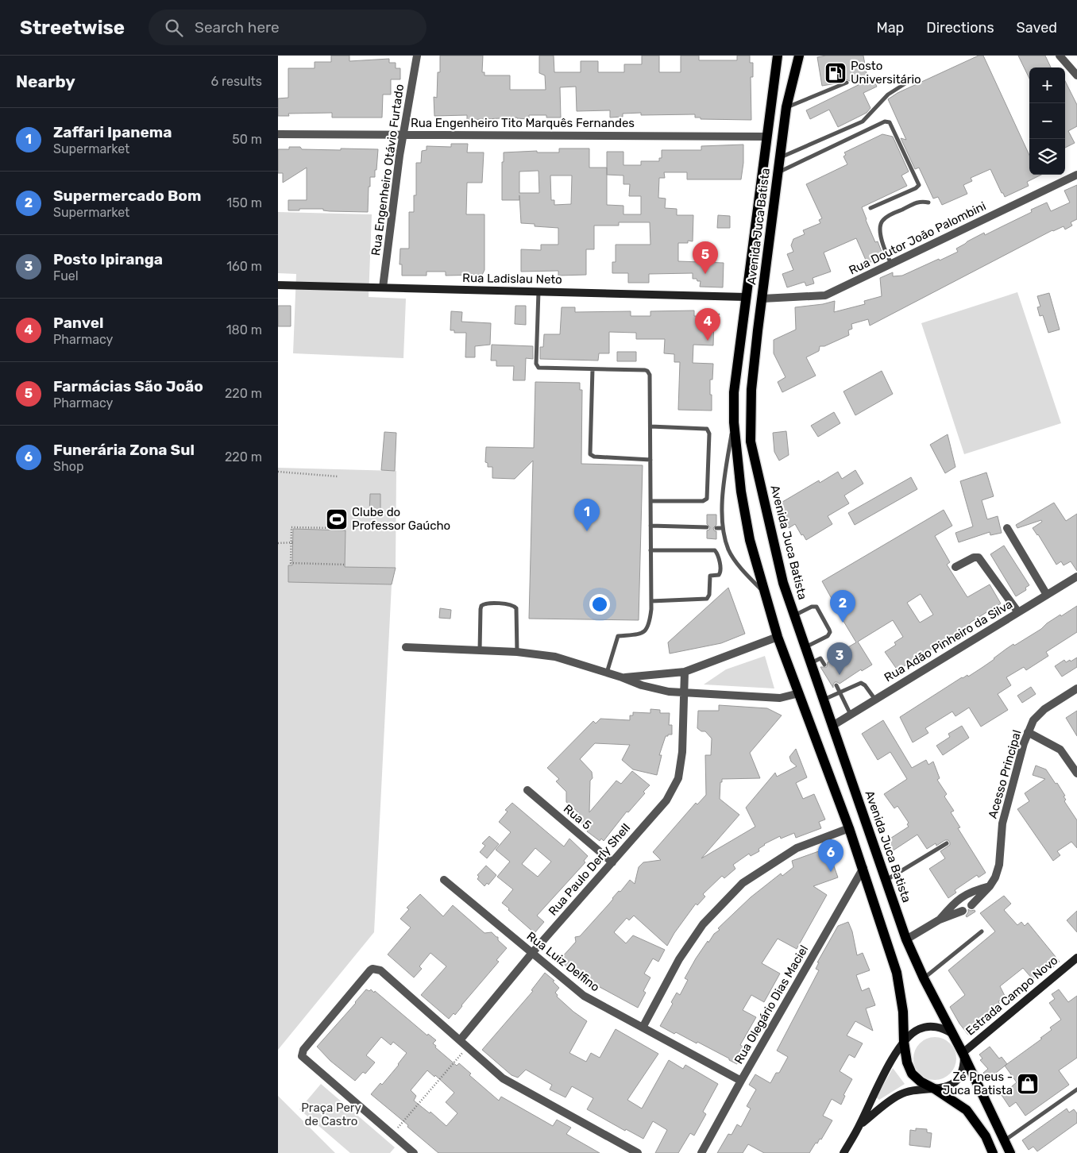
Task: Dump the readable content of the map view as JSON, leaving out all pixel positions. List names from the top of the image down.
{
  "streets": {
    "main road": ["Avenida Juca Batista"],
    "street": [
      "Rua Engenheiro Tito Marquês Fernandes",
      "Rua Engenheiro Otávio Furtado",
      "Rua Doutor João Palombini",
      "Rua Ladislau Neto",
      "Rua Adão Pinheiro da Silva",
      "Acesso Principal",
      "Rua 5",
      "Rua Paulo Derly Shell",
      "Rua Luiz Delfino",
      "Estrada Campo Novo",
      "Rua Olegário Dias Maciel"
    ]
  },
  "crossings": [
    ["Rua Engenheiro Tito Marquês Fernandes", "Rua Engenheiro Otávio Furtado"],
    ["Rua Engenheiro Tito Marquês Fernandes", "Avenida Juca Batista"],
    ["Rua Engenheiro Otávio Furtado", "Rua Ladislau Neto"],
    ["Avenida Juca Batista", "Rua Doutor João Palombini"],
    ["Avenida Juca Batista", "Rua Ladislau Neto"],
    ["Avenida Juca Batista", "Rua Adão Pinheiro da Silva"],
    ["Avenida Juca Batista", "Estrada Campo Novo"],
    ["Avenida Juca Batista", "Rua Olegário Dias Maciel"],
    ["Rua 5", "Rua Paulo Derly Shell"],
    ["Rua Paulo Derly Shell", "Rua Luiz Delfino"],
    ["Rua Luiz Delfino", "Rua Olegário Dias Maciel"]
  ],
  "parks": ["Praça Pery de Castro"],
  "places": {
    "fuel station": ["Posto Universitário"],
    "sports": ["Clube do Professor Gaúcho"],
    "shop": ["Zé Pneus - Juca Batista"]
  },
  "page": {
    "header": "Streetwise",
    "search": "Search here",
    "nav": ["Map", "Directions", "Saved"],
    "heading": ["Nearby", "6 results"],
    "map_buttons": ["+", "−"],
    "list": [
      {
        "mark": "1",
        "name": "Zaffari Ipanema",
        "note": "Supermarket",
        "value": "50 m"
      },
      {
        "mark": "2",
        "name": "Supermercado Bom",
        "note": "Supermarket",
        "value": "150 m"
      },
      {
        "mark": "3",
        "name": "Posto Ipiranga",
        "note": "Fuel",
        "value": "160 m"
      },
      {
        "mark": "4",
        "name": "Panvel",
        "note": "Pharmacy",
        "value": "180 m"
      },
      {
        "mark": "5",
        "name": "Farmácias São João",
        "note": "Pharmacy",
        "value": "220 m"
      },
      {
        "mark": "6",
        "name": "Funerária Zona Sul",
        "note": "Shop",
        "value": "220 m"
      }
    ],
    "pins": [
      "5",
      "4",
      "1",
      "2",
      "3",
      "6"
    ]
  }
}
